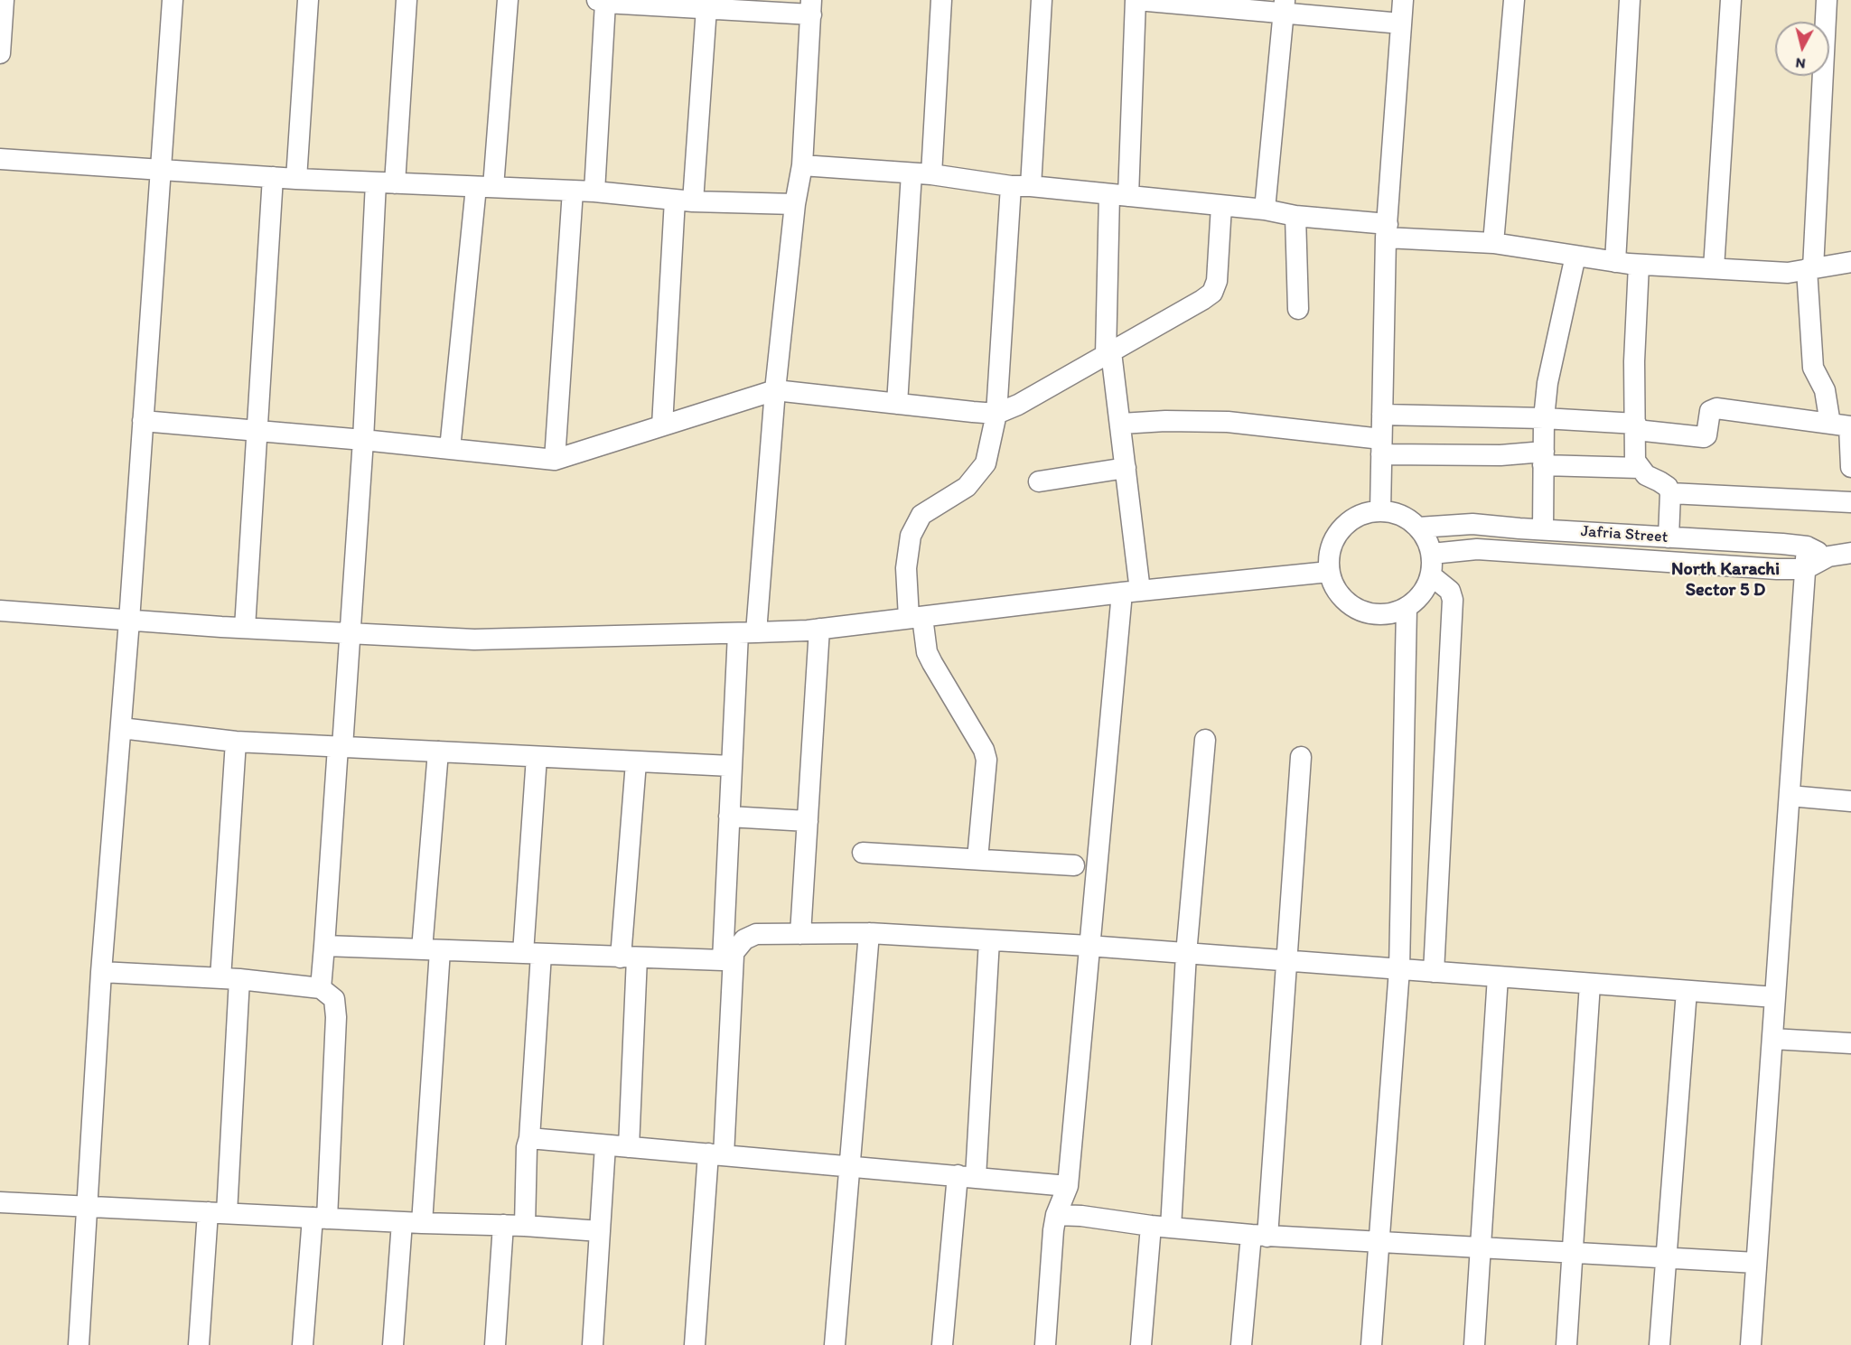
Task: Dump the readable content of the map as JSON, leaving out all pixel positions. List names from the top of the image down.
{
  "streets": {
    "street": ["Jafria Street"]
  },
  "districts": ["North Karachi Sector 5 D"],
  "north": "bottom"
}
